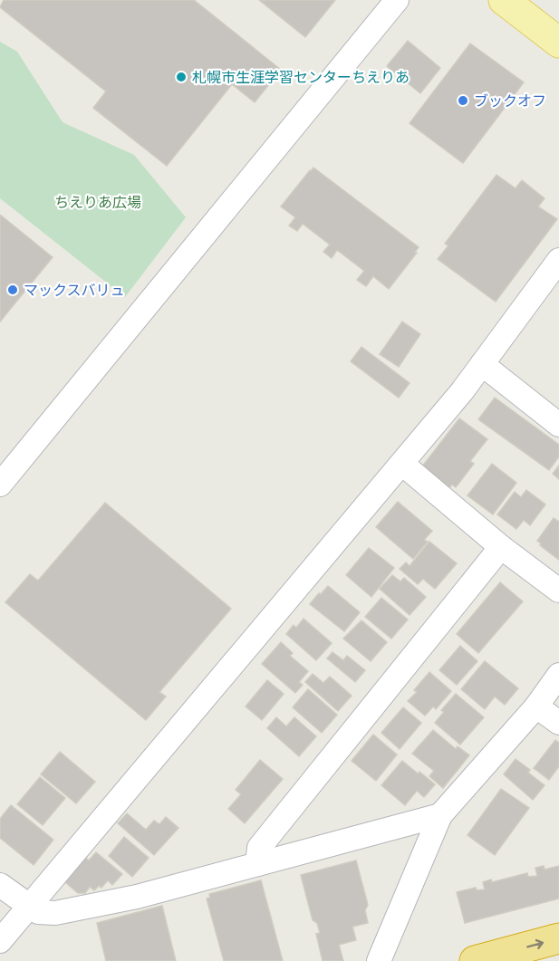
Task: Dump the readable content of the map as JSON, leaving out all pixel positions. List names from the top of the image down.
{
  "parks": ["ちえりあ広場"],
  "places": ["札幌市生涯学習センターちえりあ", "ブックオフ", "マックスバリュ"]
}
